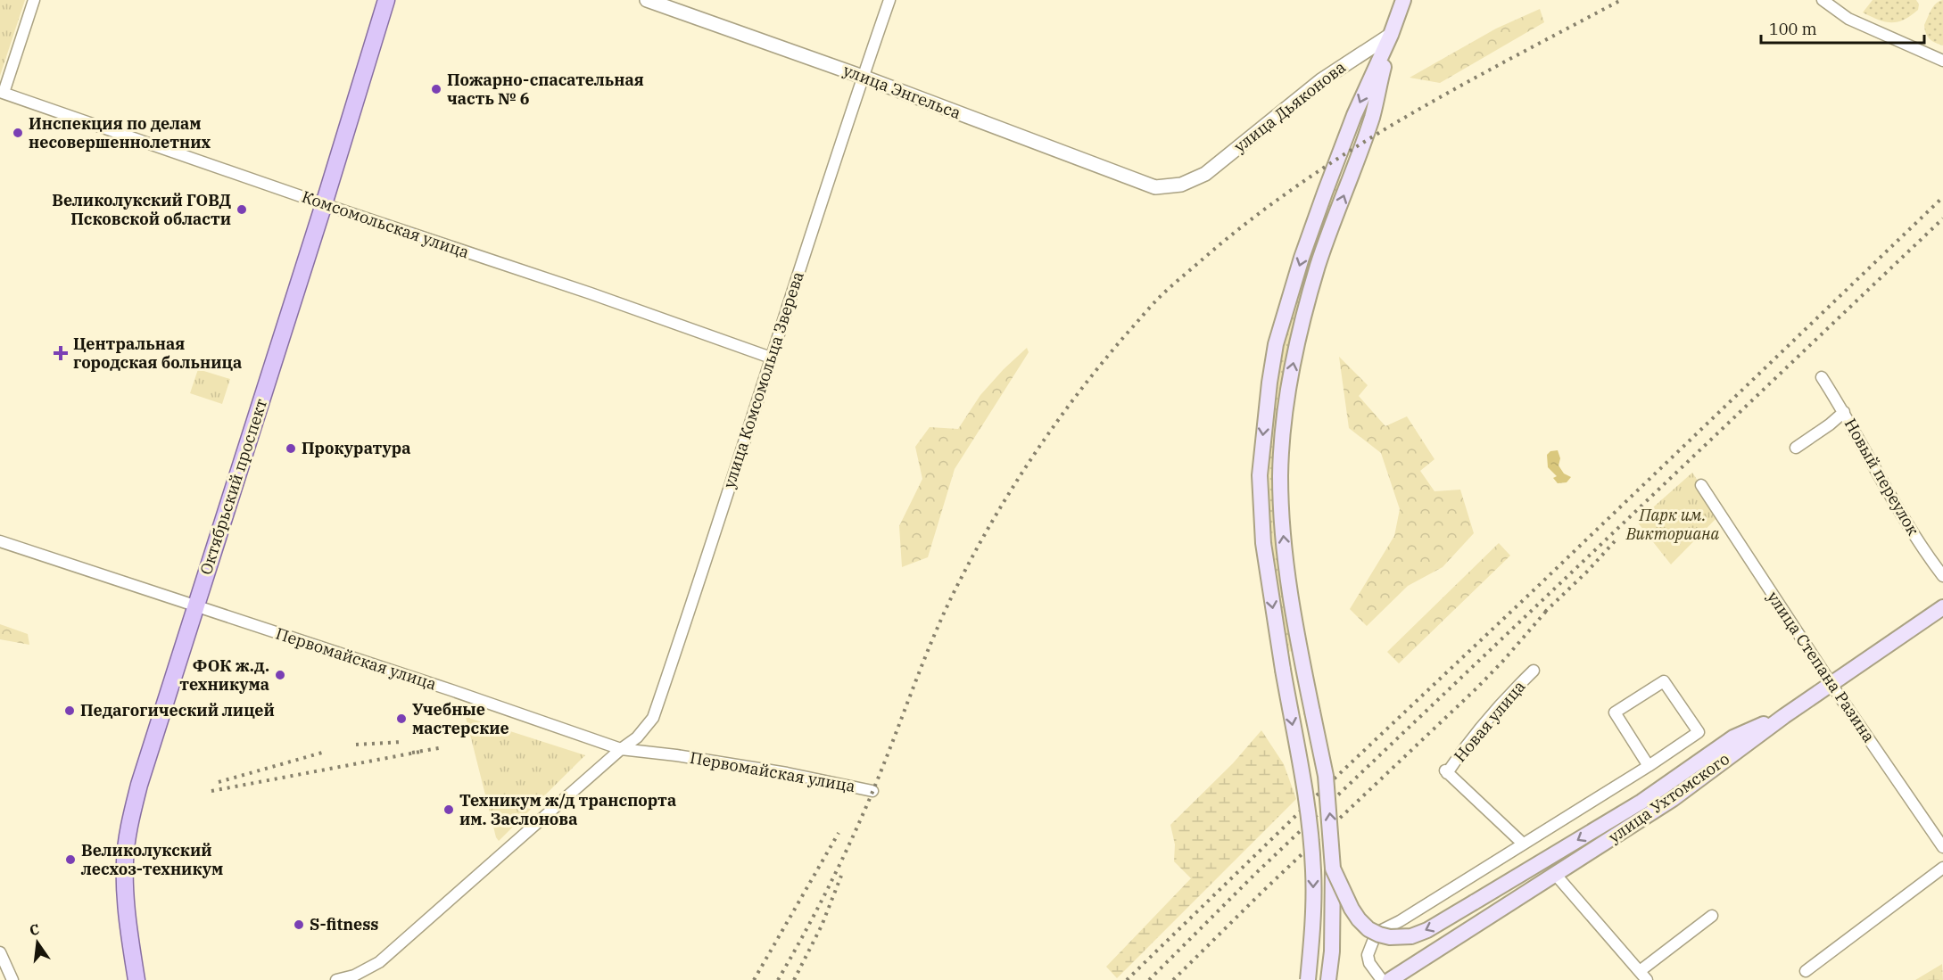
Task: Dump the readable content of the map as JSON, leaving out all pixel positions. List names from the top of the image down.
{
  "streets": {
    "main road": ["Октябрьский проспект", "улица Ухтомского"],
    "street": [
      "улица Энгельса",
      "улица Дьяконова",
      "Комсомольская улица",
      "улица Комсомольца Зверева",
      "Новый переулок",
      "Первомайская улица",
      "улица Степана Разина",
      "Новая улица"
    ]
  },
  "crossings": [
    ["улица Энгельса", "улица Дьяконова"],
    ["улица Энгельса", "улица Комсомольца Зверева"],
    ["Комсомольская улица", "улица Комсомольца Зверева"],
    ["Комсомольская улица", "Октябрьский проспект"],
    ["улица Комсомольца Зверева", "Первомайская улица"],
    ["Октябрьский проспект", "Первомайская улица"],
    ["улица Степана Разина", "улица Ухтомского"]
  ],
  "parks": ["Парк им. Викториана"],
  "places": {
    "other": [
      "Пожарно-спасательная часть № 6",
      "Инспекция по делам несовершеннолетних",
      "Великолукский ГОВД Псковской области",
      "Прокуратура",
      "ФОК ж.д. техникума",
      "Педагогический лицей",
      "Учебные мастерские",
      "Техникум ж/д транспорта им. Заслонова",
      "Великолукский лесхоз-техникум",
      "S-fitness"
    ],
    "health": ["Центральная городская больница"]
  },
  "scale_bar": "100 m",
  "north": "top"
}
